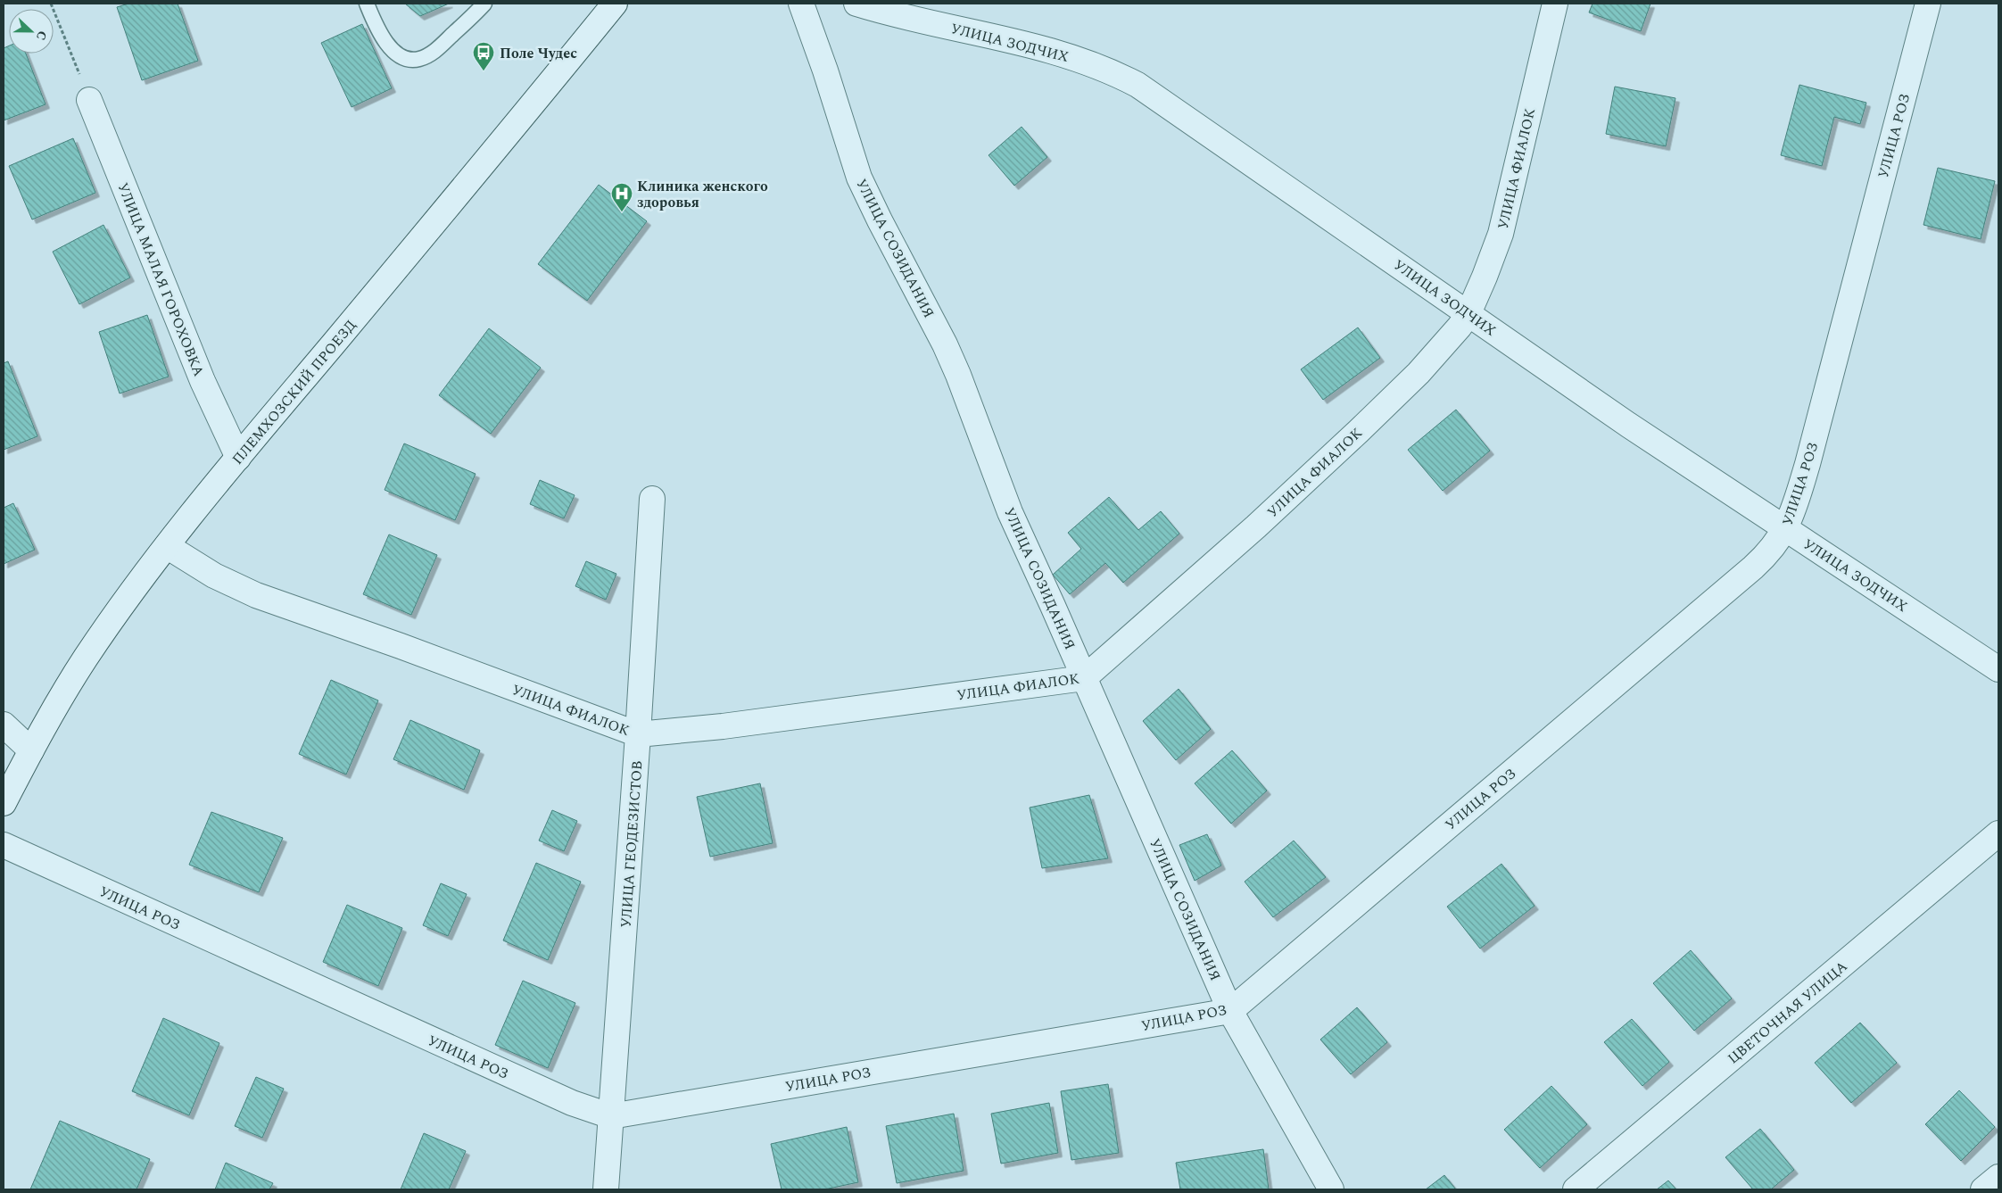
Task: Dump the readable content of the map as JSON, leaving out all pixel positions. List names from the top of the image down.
{
  "streets": {
    "street": [
      "УЛИЦА ЗОДЧИХ",
      "УЛИЦА РОЗ",
      "УЛИЦА ФИАЛОК",
      "УЛИЦА СОЗИДАНИЯ",
      "УЛИЦА МАЛАЯ ГОРОХОВКА",
      "ПЛЕМХОЗСКИЙ ПРОЕЗД",
      "УЛИЦА ГЕОДЕЗИСТОВ",
      "ЦВЕТОЧНАЯ УЛИЦА"
    ]
  },
  "crossings": [
    ["УЛИЦА ЗОДЧИХ", "УЛИЦА РОЗ"],
    ["УЛИЦА ЗОДЧИХ", "УЛИЦА ФИАЛОК"],
    ["УЛИЦА РОЗ", "УЛИЦА СОЗИДАНИЯ"],
    ["УЛИЦА РОЗ", "УЛИЦА ГЕОДЕЗИСТОВ"],
    ["УЛИЦА ФИАЛОК", "УЛИЦА СОЗИДАНИЯ"],
    ["УЛИЦА ФИАЛОК", "ПЛЕМХОЗСКИЙ ПРОЕЗД"],
    ["УЛИЦА ФИАЛОК", "УЛИЦА ГЕОДЕЗИСТОВ"],
    ["УЛИЦА МАЛАЯ ГОРОХОВКА", "ПЛЕМХОЗСКИЙ ПРОЕЗД"]
  ],
  "places": {
    "bus stop": ["Поле Чудес"],
    "hospital": ["Клиника женского здоровья"]
  },
  "north": "right"
}
